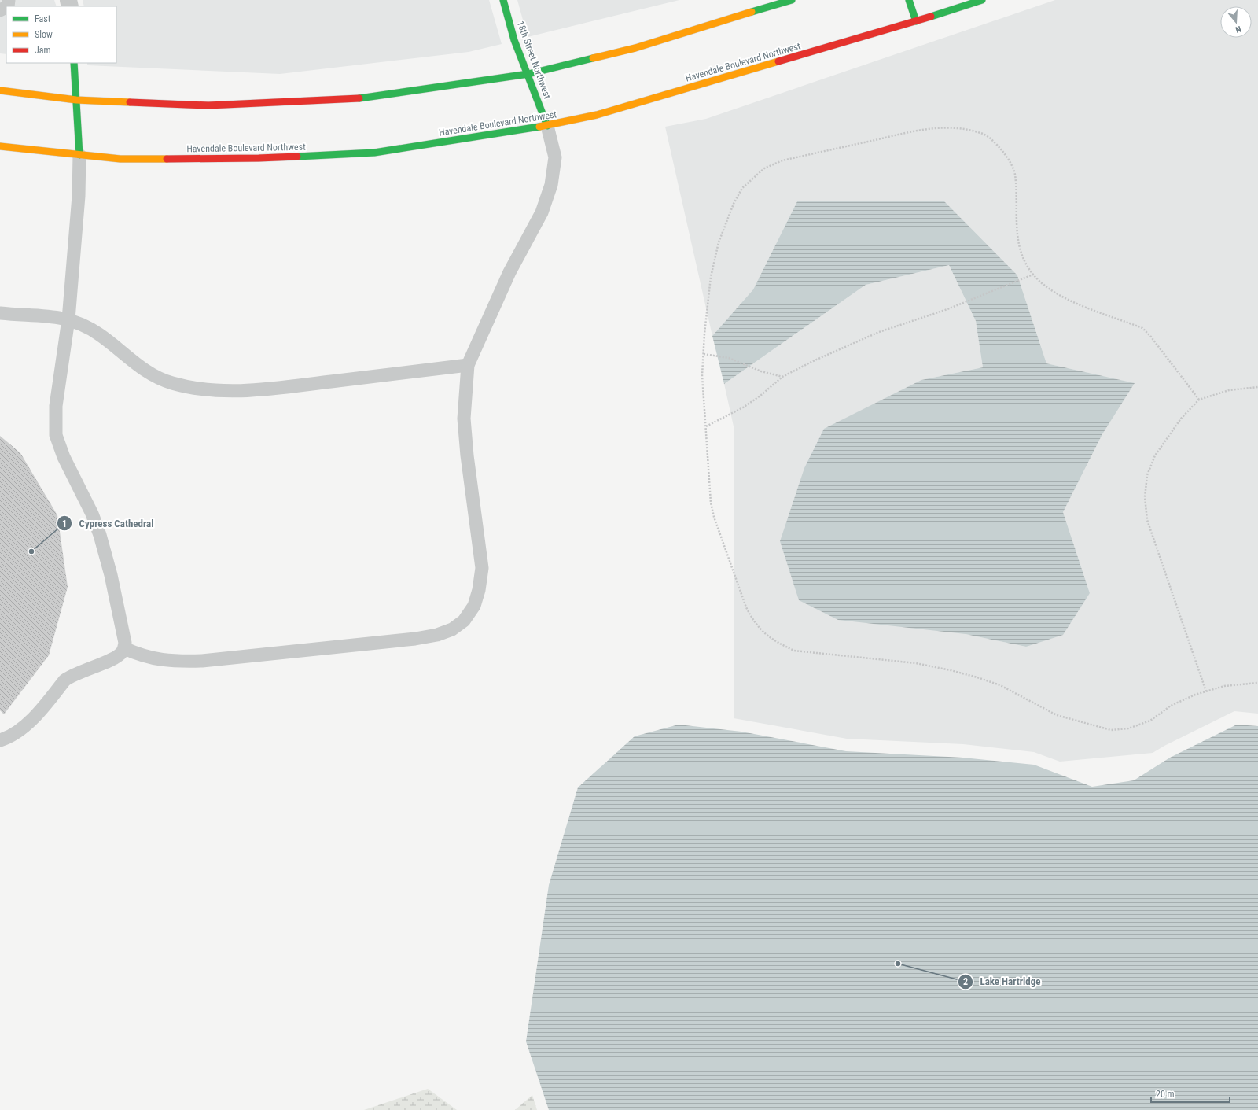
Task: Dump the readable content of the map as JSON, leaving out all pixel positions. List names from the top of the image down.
{
  "streets": {
    "main road": ["18th Street Northwest", "Havendale Boulevard Northwest"]
  },
  "crossings": [
    ["18th Street Northwest", "Havendale Boulevard Northwest"]
  ],
  "places": ["Cypress Cathedral", "Lake Hartridge"],
  "legend": ["Fast", "Slow", "Jam"],
  "scale_bar": "20 m",
  "north": "bottom"
}
